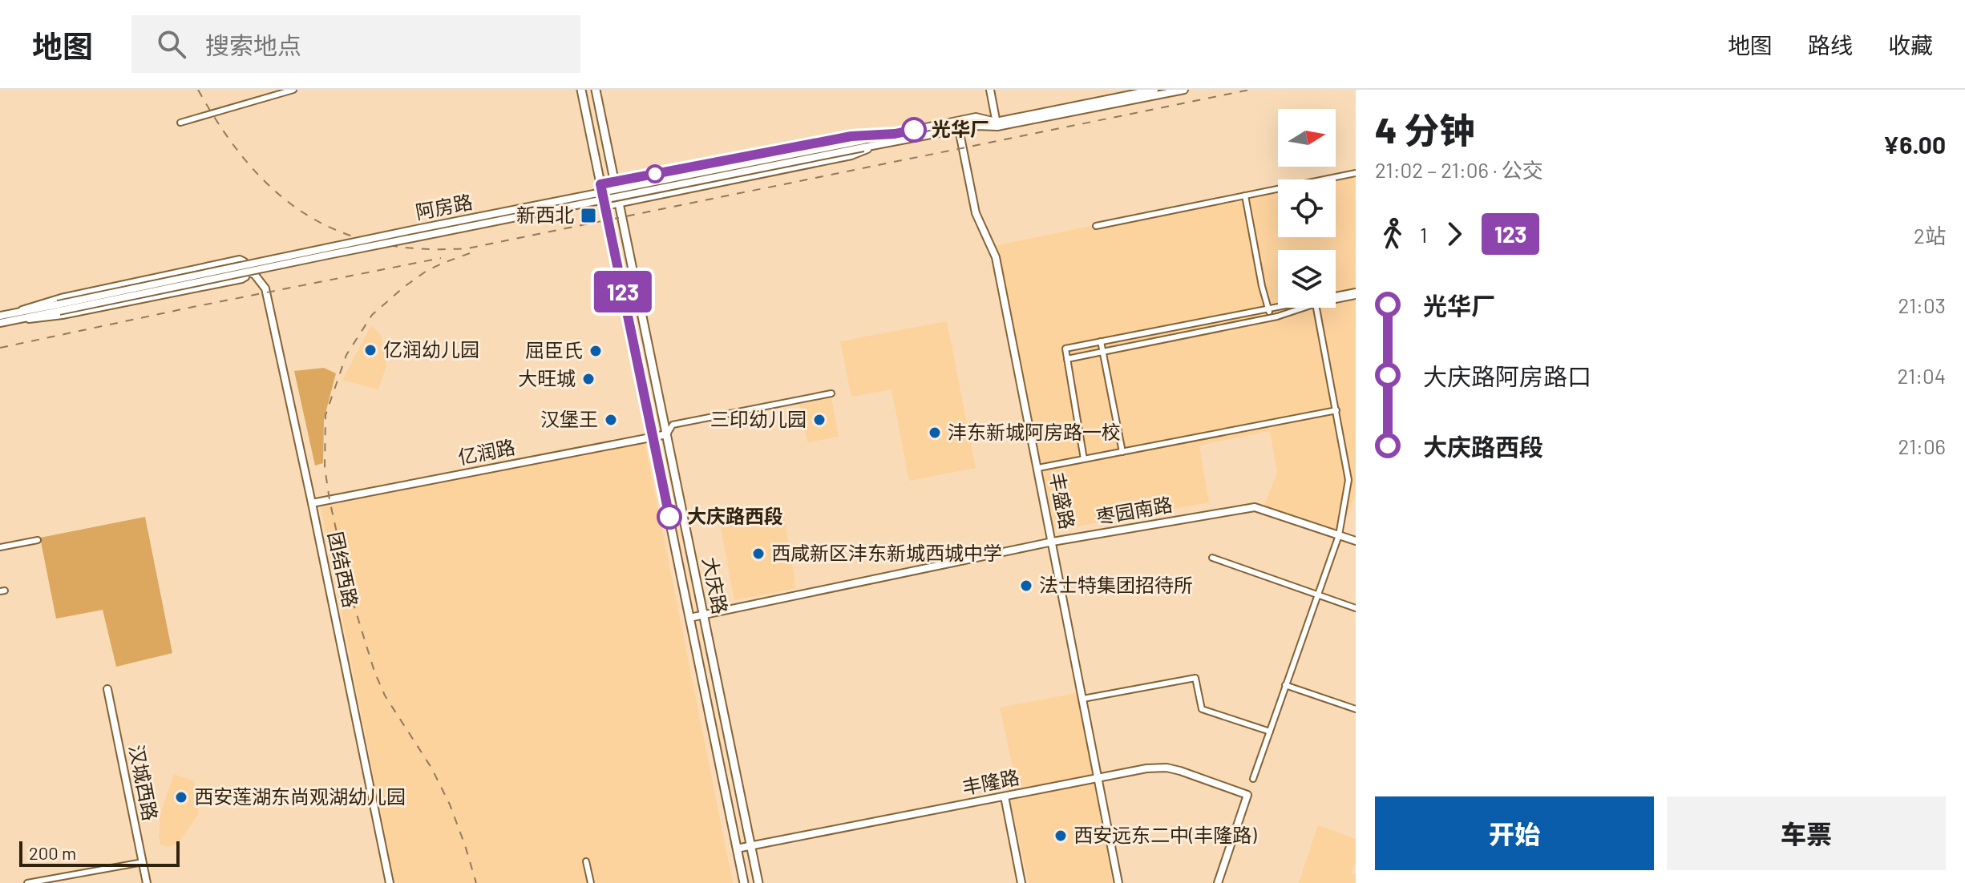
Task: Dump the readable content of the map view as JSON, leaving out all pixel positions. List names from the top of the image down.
{
  "streets": {
    "main road": ["大庆路"],
    "street": [
      "阿房路",
      "亿润路",
      "丰盛路",
      "枣园南路",
      "团结西路",
      "汉城西路",
      "丰隆路"
    ]
  },
  "crossings": [
    ["阿房路", "丰盛路"],
    ["阿房路", "大庆路"],
    ["亿润路", "团结西路"],
    ["亿润路", "大庆路"],
    ["丰盛路", "枣园南路"],
    ["丰盛路", "丰隆路"],
    ["枣园南路", "大庆路"],
    ["大庆路", "丰隆路"]
  ],
  "places": {
    "other": [
      "光华厂",
      "亿润幼儿园",
      "屈臣氏",
      "大旺城",
      "汉堡王",
      "三印幼儿园",
      "沣东新城阿房路一校",
      "大庆路西段",
      "西咸新区沣东新城西城中学",
      "法士特集团招待所",
      "西安莲湖东尚观湖幼儿园",
      "西安远东二中(丰隆路)"
    ],
    "transit": ["新西北"]
  },
  "lines": ["bus line 123"],
  "scale_bar": "200 m",
  "north": "right",
  "page": {
    "header": "地图",
    "search": "搜索地点",
    "nav": ["地图", "路线", "收藏"],
    "on_map": "123",
    "heading": ["4 分钟", "21:02 – 21:06 · 公交", "¥6.00"],
    "legs": ["1", "123", "2站"],
    "list": [
      {
        "name": "光华厂",
        "value": "21:03"
      },
      {
        "name": "大庆路阿房路口",
        "value": "21:04"
      },
      {
        "name": "大庆路西段",
        "value": "21:06"
      }
    ],
    "buttons": ["开始", "车票"],
    "scale": "200 m"
  }
}
